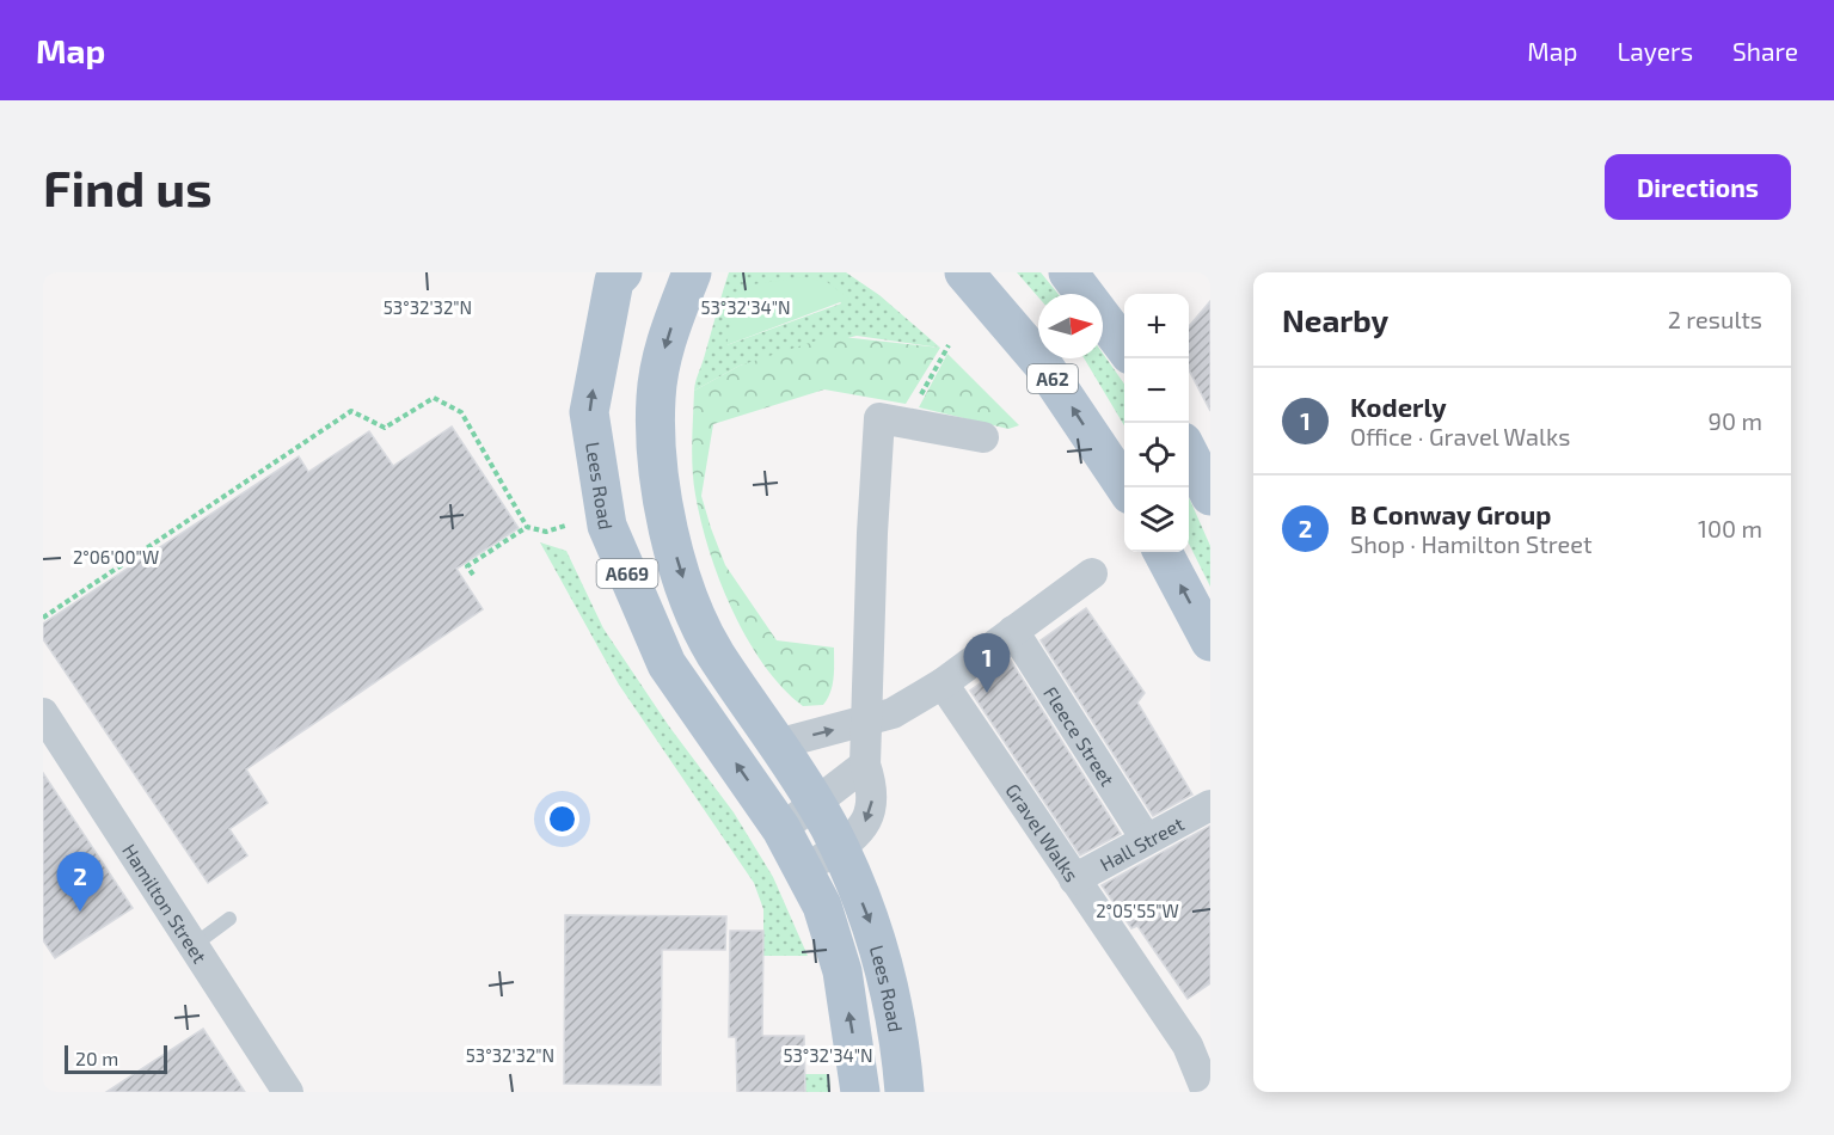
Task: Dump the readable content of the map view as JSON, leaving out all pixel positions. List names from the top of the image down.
{
  "streets": {
    "main road": ["A62", "Lees Road", "A669"],
    "street": [
      "Fleece Street",
      "Gravel Walks",
      "Hall Street",
      "Hamilton Street"
    ]
  },
  "crossings": [
    ["Fleece Street", "Hall Street"],
    ["Gravel Walks", "Hall Street"]
  ],
  "scale_bar": "20 m",
  "north": "right",
  "page": {
    "header": "Map",
    "nav": ["Map", "Layers", "Share"],
    "buttons": "Directions",
    "title": "Find us",
    "heading": ["Nearby", "2 results"],
    "map_buttons": ["+", "−"],
    "list": [
      {
        "mark": "1",
        "name": "Koderly",
        "note": "Office · Gravel Walks",
        "value": "90 m"
      },
      {
        "mark": "2",
        "name": "B Conway Group",
        "note": "Shop · Hamilton Street",
        "value": "100 m"
      }
    ],
    "pins": ["1", "2"],
    "scale": "20 m"
  },
  "coordinates": [
    "53°32'32\"N",
    "53°32'34\"N",
    "2°06'00\"W",
    "2°05'55\"W"
  ]
}
